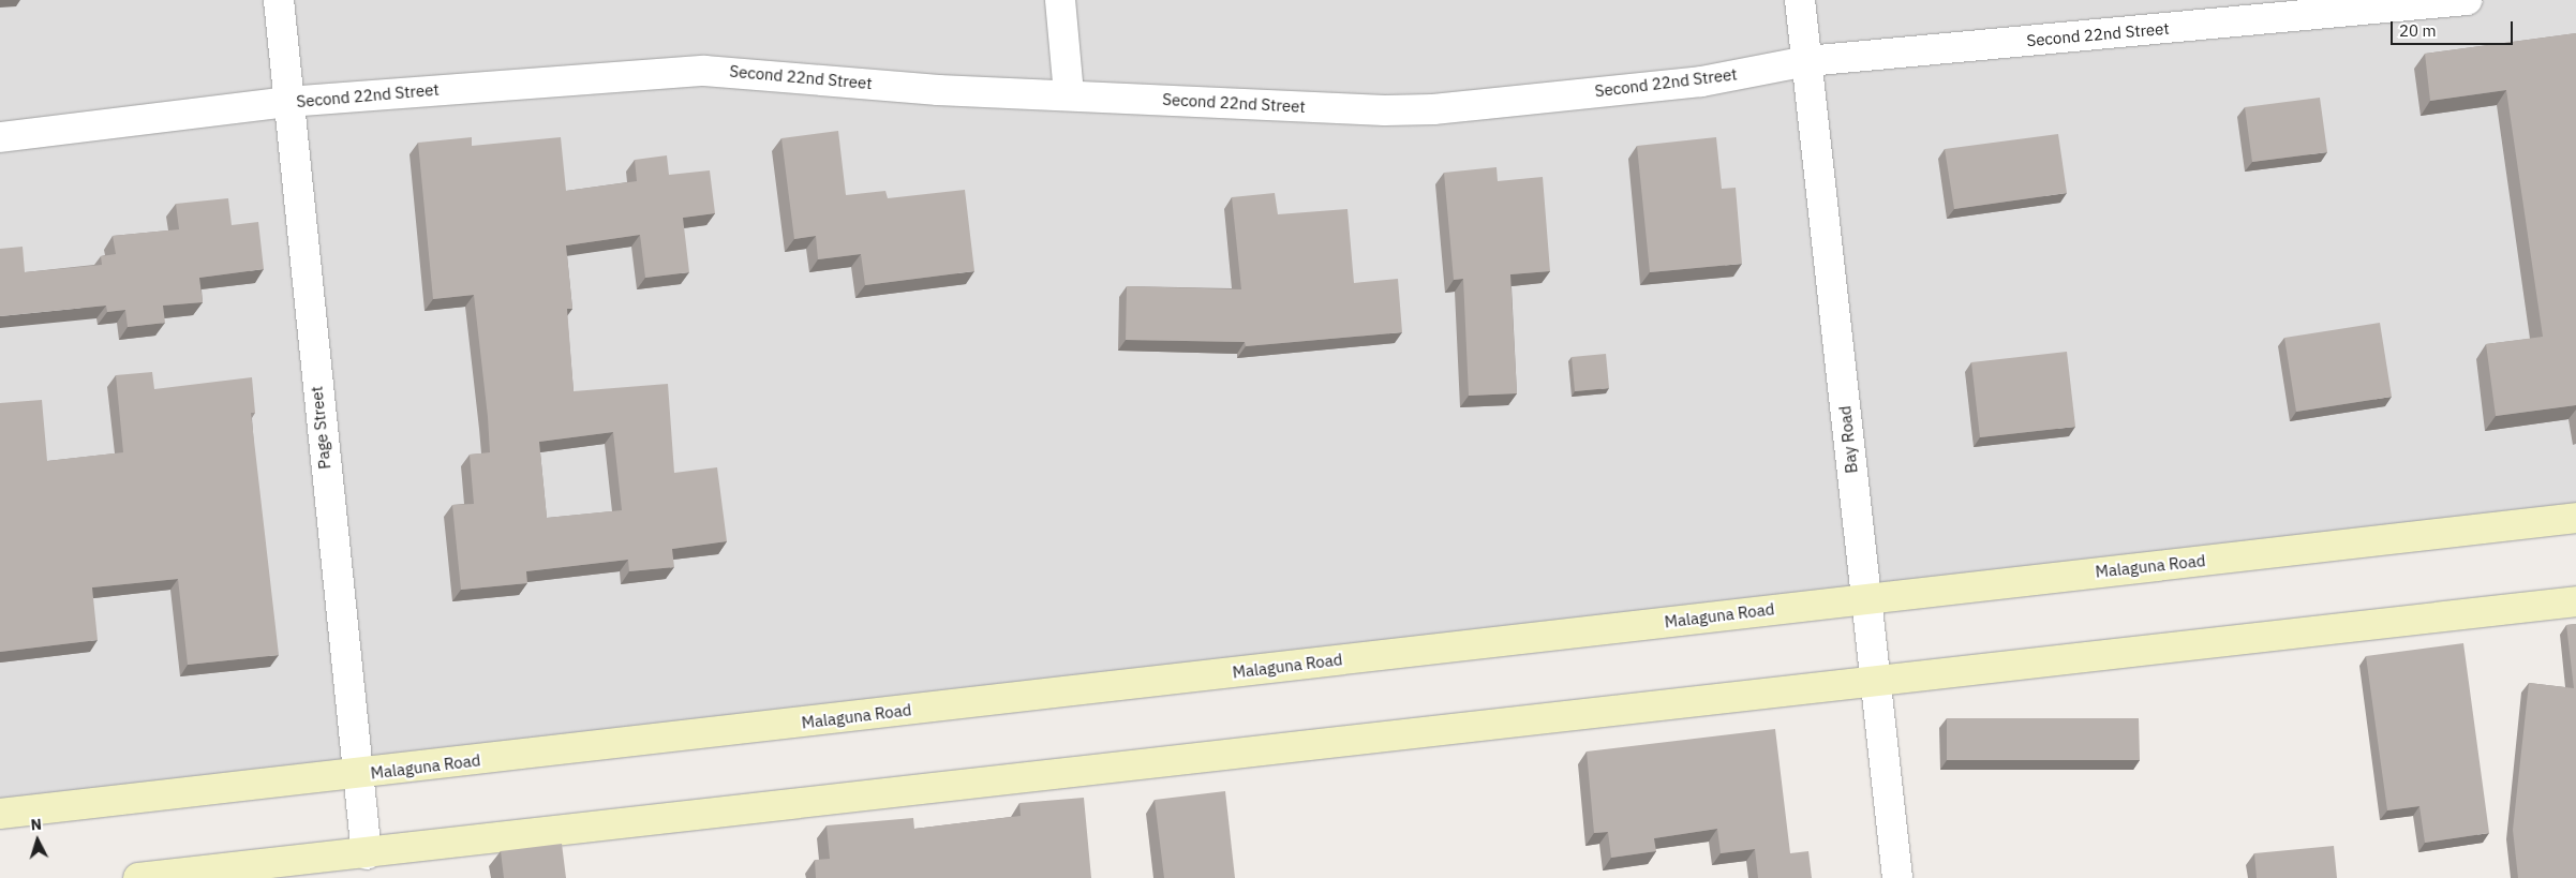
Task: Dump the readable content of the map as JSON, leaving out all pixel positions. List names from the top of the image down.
{
  "streets": {
    "street": [
      "Second 22nd Street",
      "Page Street",
      "Bay Road",
      "Malaguna Road"
    ]
  },
  "crossings": [
    ["Second 22nd Street", "Page Street"],
    ["Second 22nd Street", "Bay Road"],
    ["Page Street", "Malaguna Road"],
    ["Bay Road", "Malaguna Road"]
  ],
  "scale_bar": "20 m",
  "north": "top"
}
